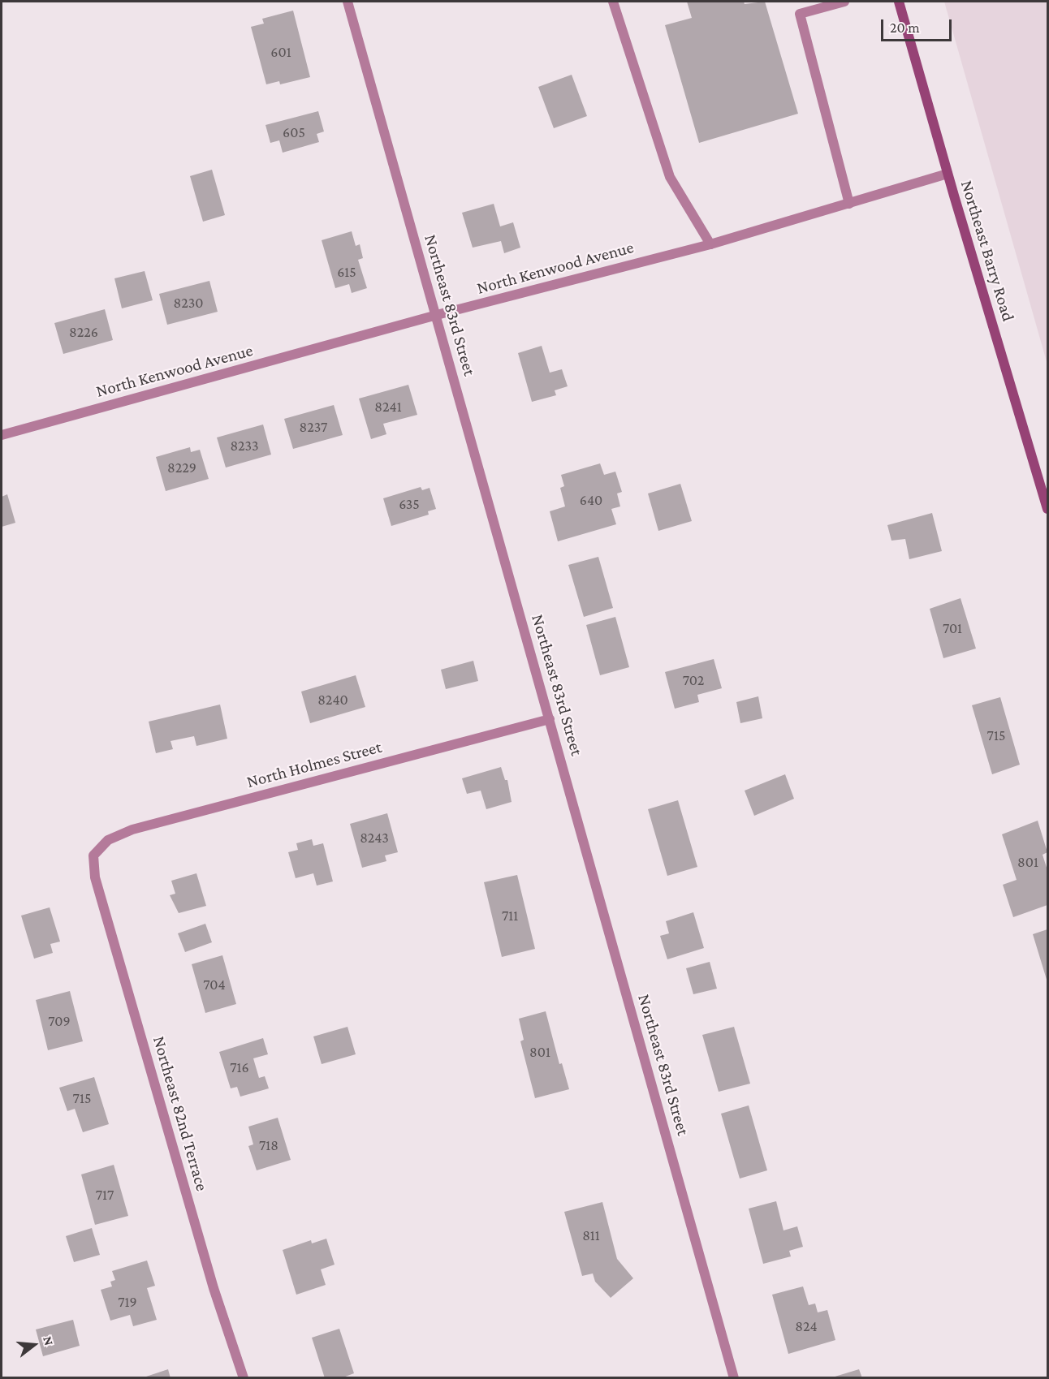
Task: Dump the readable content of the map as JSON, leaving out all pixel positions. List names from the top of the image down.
{
  "streets": {
    "main road": ["Northeast Barry Road"],
    "street": [
      "North Kenwood Avenue",
      "Northeast 83rd Street",
      "North Holmes Street",
      "Northeast 82nd Terrace"
    ]
  },
  "crossings": [
    ["Northeast Barry Road", "North Kenwood Avenue"],
    ["North Kenwood Avenue", "Northeast 83rd Street"],
    ["Northeast 83rd Street", "North Holmes Street"],
    ["North Holmes Street", "Northeast 82nd Terrace"]
  ],
  "house_numbers": [
    "601",
    "605",
    "615",
    "8230",
    "8226",
    "8241",
    "8237",
    "8233",
    "8229",
    "640",
    "635",
    "701",
    "702",
    "8240",
    "715",
    "8243",
    "801",
    "711",
    "704",
    "709",
    "801",
    "716",
    "715",
    "718",
    "717",
    "811",
    "719",
    "824"
  ],
  "scale_bar": "20 m",
  "north": "right"
}
